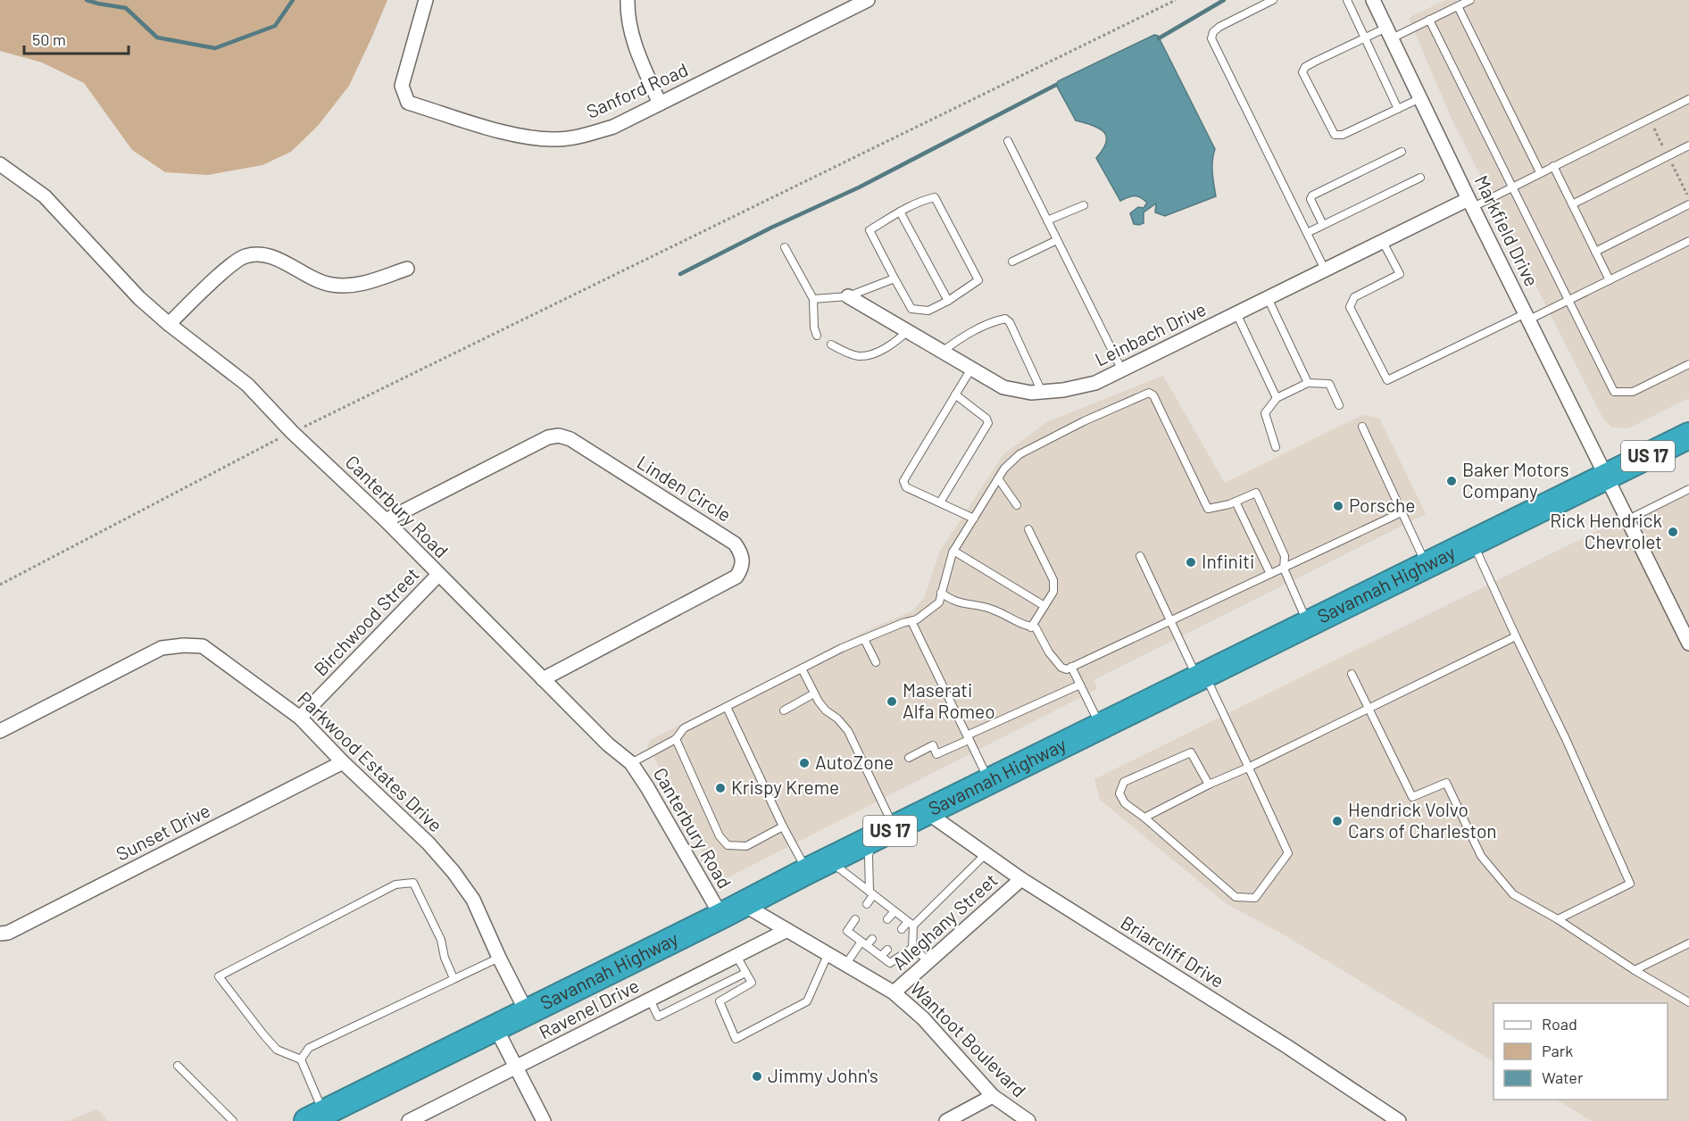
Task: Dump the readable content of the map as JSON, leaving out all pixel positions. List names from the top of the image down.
{
  "streets": {
    "highway": ["US 17", "Savannah Highway"],
    "street": [
      "Sanford Road",
      "Markfield Drive",
      "Leinbach Drive",
      "Linden Circle",
      "Canterbury Road",
      "Birchwood Street",
      "Parkwood Estates Drive",
      "Sunset Drive",
      "Alleghany Street",
      "Briarcliff Drive",
      "Ravenel Drive",
      "Wantoot Boulevard"
    ]
  },
  "crossings": [
    ["Markfield Drive", "Leinbach Drive"],
    ["Markfield Drive", "Savannah Highway"],
    ["Linden Circle", "Canterbury Road"],
    ["Canterbury Road", "Savannah Highway"],
    ["Canterbury Road", "Birchwood Street"],
    ["Canterbury Road", "Wantoot Boulevard"],
    ["Savannah Highway", "Parkwood Estates Drive"],
    ["Savannah Highway", "Briarcliff Drive"],
    ["Savannah Highway", "Wantoot Boulevard"],
    ["Birchwood Street", "Parkwood Estates Drive"],
    ["Parkwood Estates Drive", "Sunset Drive"],
    ["Alleghany Street", "Briarcliff Drive"],
    ["Alleghany Street", "Wantoot Boulevard"],
    ["Ravenel Drive", "Wantoot Boulevard"]
  ],
  "places": [
    "Baker Motors Company",
    "Porsche",
    "Rick Hendrick Chevrolet",
    "Infiniti",
    "Maserati Alfa Romeo",
    "AutoZone",
    "Krispy Kreme",
    "Hendrick Volvo Cars of Charleston",
    "Jimmy John's"
  ],
  "legend": ["Road", "Park", "Water"],
  "scale_bar": "50 m"
}
